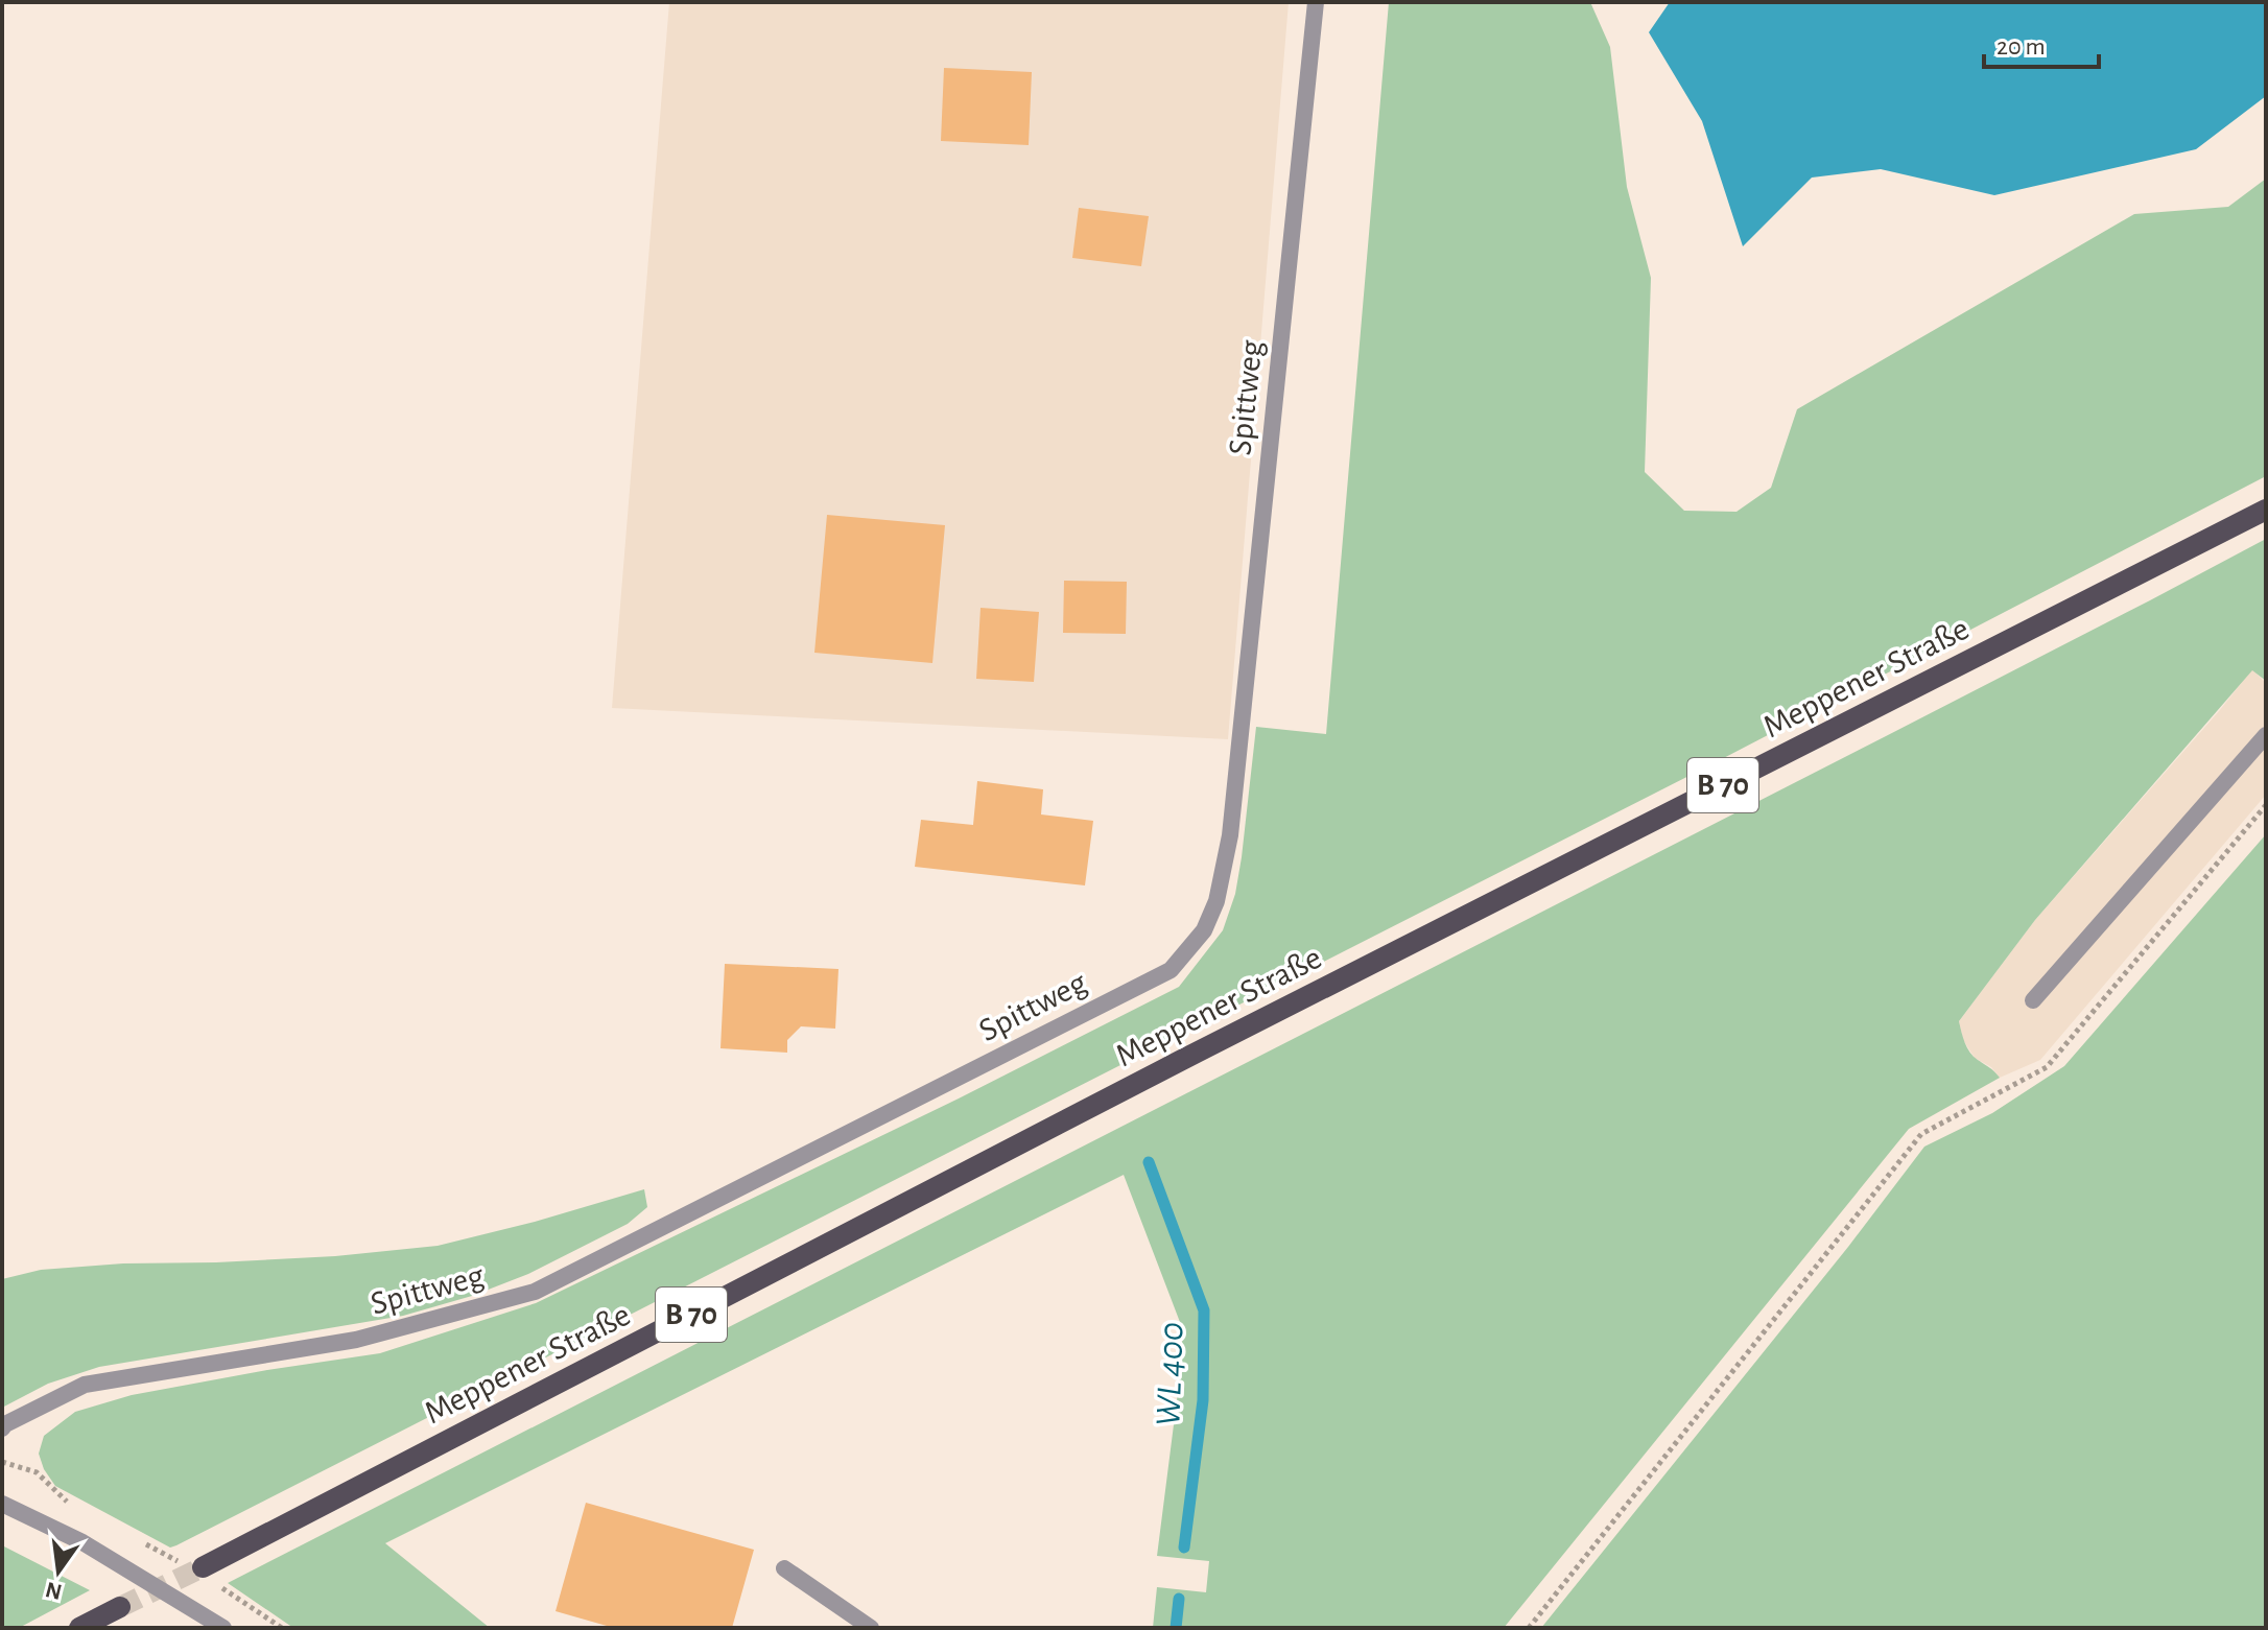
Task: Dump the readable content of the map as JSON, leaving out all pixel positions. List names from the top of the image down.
{
  "streets": {
    "main road": ["Meppener Straße", "B 70"],
    "street": ["Spittweg"]
  },
  "water": ["WL 400"],
  "scale_bar": "20 m",
  "north": "bottom"
}
